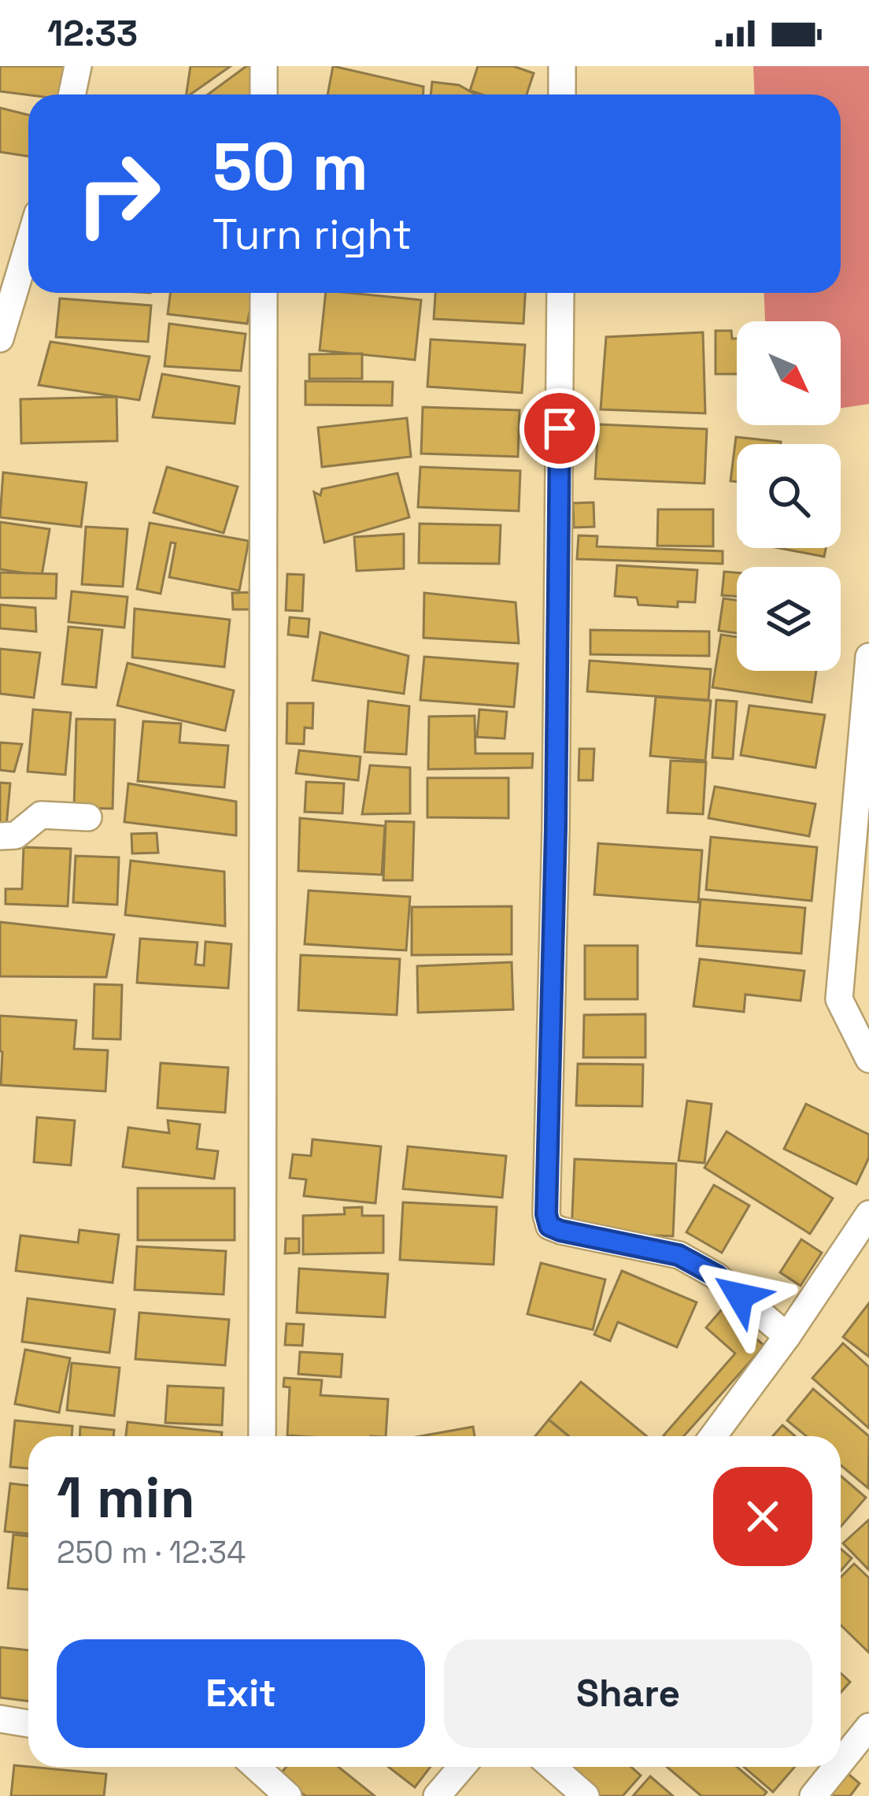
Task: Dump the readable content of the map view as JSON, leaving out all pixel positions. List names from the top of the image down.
{
  "north": "bottom right",
  "page": {
    "status": "12:33",
    "turn": ["50 m", "Turn right"],
    "heading": ["1 min", "250 m · 12:34"],
    "buttons": ["Exit", "Share"]
  }
}
